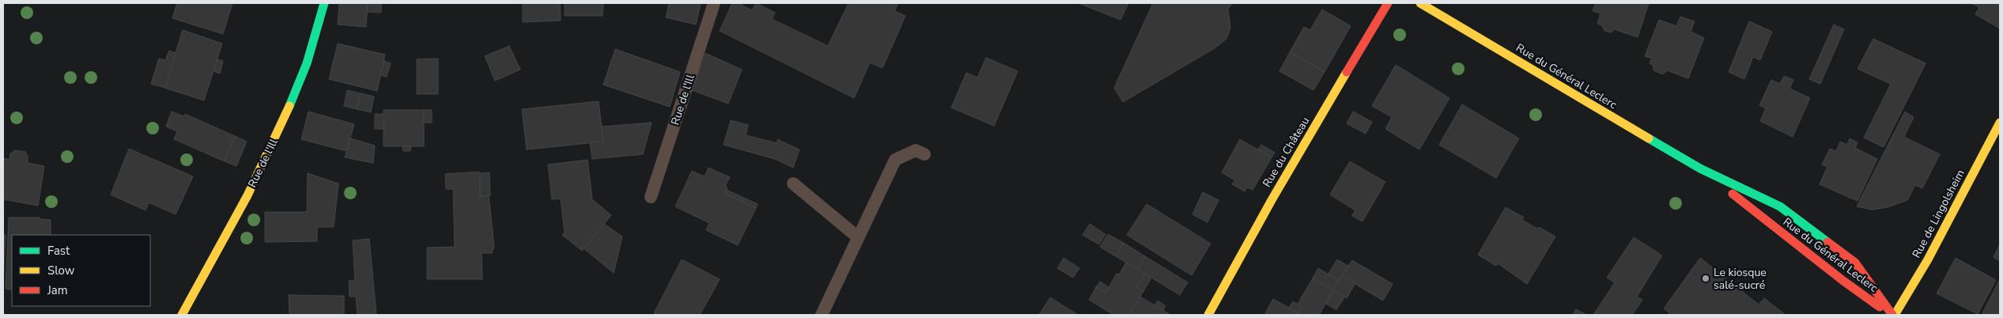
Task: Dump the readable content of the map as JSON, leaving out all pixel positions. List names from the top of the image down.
{
  "streets": {
    "street": [
      "Rue du Général Leclerc",
      "Rue de l'Ill",
      "Rue du Château",
      "Rue de Lingolsheim"
    ]
  },
  "crossings": [
    ["Rue du Général Leclerc", "Rue de Lingolsheim"]
  ],
  "places": ["Le kiosque salé-sucré"],
  "legend": ["Fast", "Slow", "Jam"]
}
